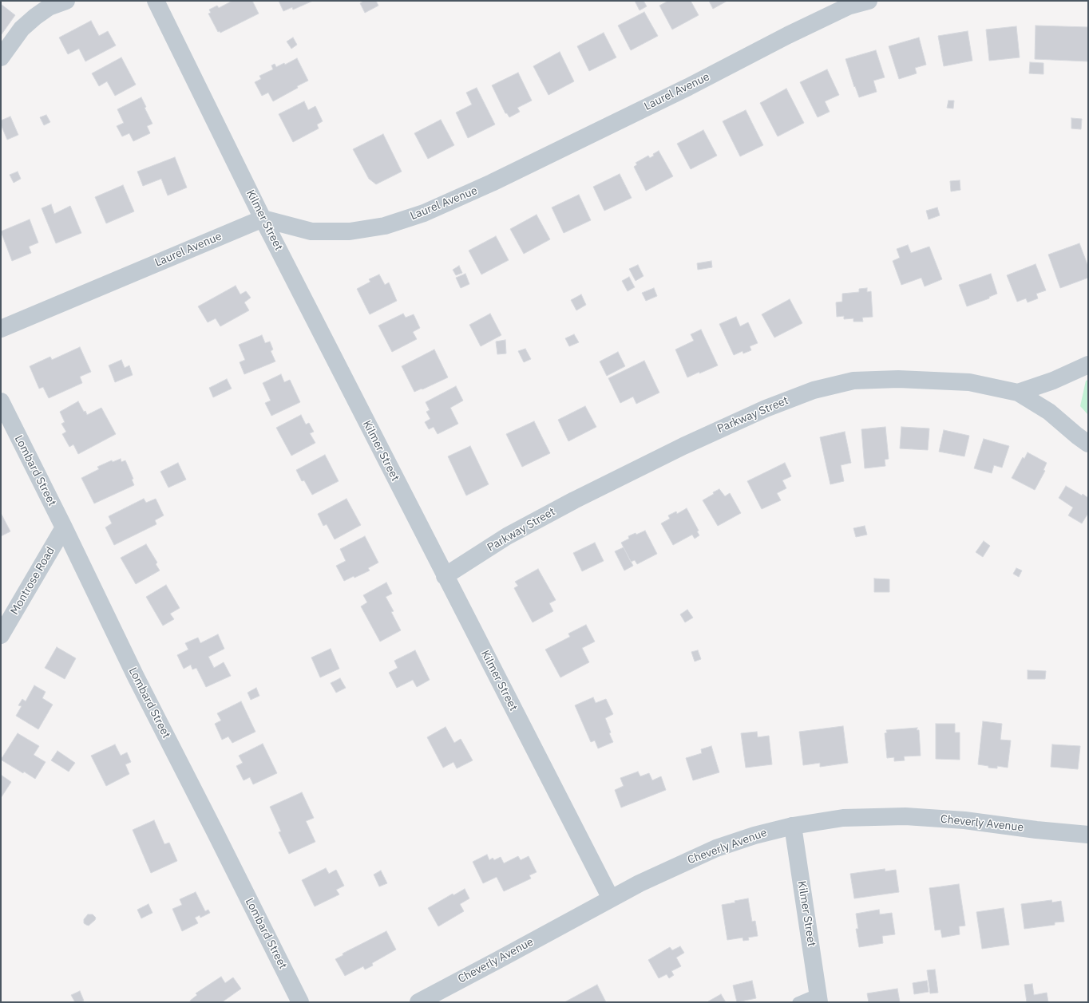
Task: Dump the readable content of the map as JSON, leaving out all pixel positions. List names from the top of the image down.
{
  "streets": {
    "street": [
      "Laurel Avenue",
      "Kilmer Street",
      "Parkway Street",
      "Lombard Street",
      "Montrose Road",
      "Cheverly Avenue"
    ]
  },
  "crossings": [
    ["Laurel Avenue", "Kilmer Street"],
    ["Kilmer Street", "Parkway Street"],
    ["Kilmer Street", "Cheverly Avenue"],
    ["Lombard Street", "Montrose Road"]
  ]
}
